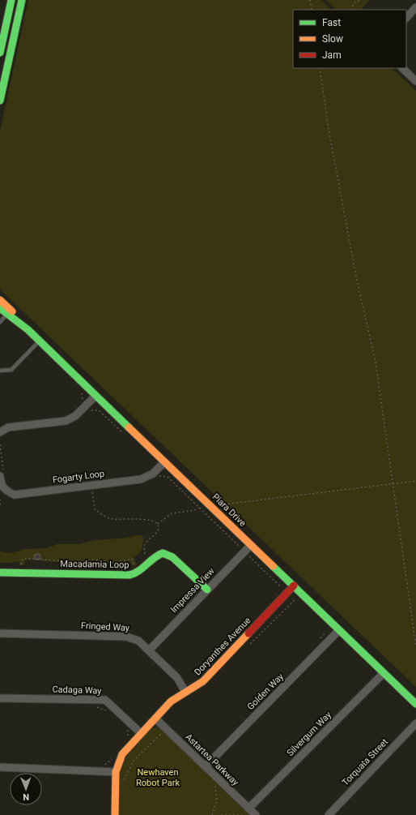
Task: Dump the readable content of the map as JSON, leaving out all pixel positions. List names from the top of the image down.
{
  "streets": {
    "street": [
      "Fogarty Loop",
      "Piara Drive",
      "Macadamia Loop",
      "Impressa View",
      "Fringed Way",
      "Doryanthes Avenue",
      "Cadaga Way",
      "Golden Way",
      "Silvergum Way",
      "Astartea Parkway",
      "Torquata Street"
    ]
  },
  "crossings": [
    ["Fogarty Loop", "Piara Drive"],
    ["Piara Drive", "Impressa View"],
    ["Piara Drive", "Doryanthes Avenue"],
    ["Piara Drive", "Golden Way"],
    ["Piara Drive", "Silvergum Way"],
    ["Macadamia Loop", "Impressa View"],
    ["Impressa View", "Fringed Way"],
    ["Fringed Way", "Doryanthes Avenue"],
    ["Doryanthes Avenue", "Cadaga Way"],
    ["Doryanthes Avenue", "Astartea Parkway"],
    ["Golden Way", "Astartea Parkway"],
    ["Silvergum Way", "Astartea Parkway"]
  ],
  "parks": ["Newhaven Robot Park"],
  "legend": ["Fast", "Slow", "Jam"],
  "north": "bottom"
}
